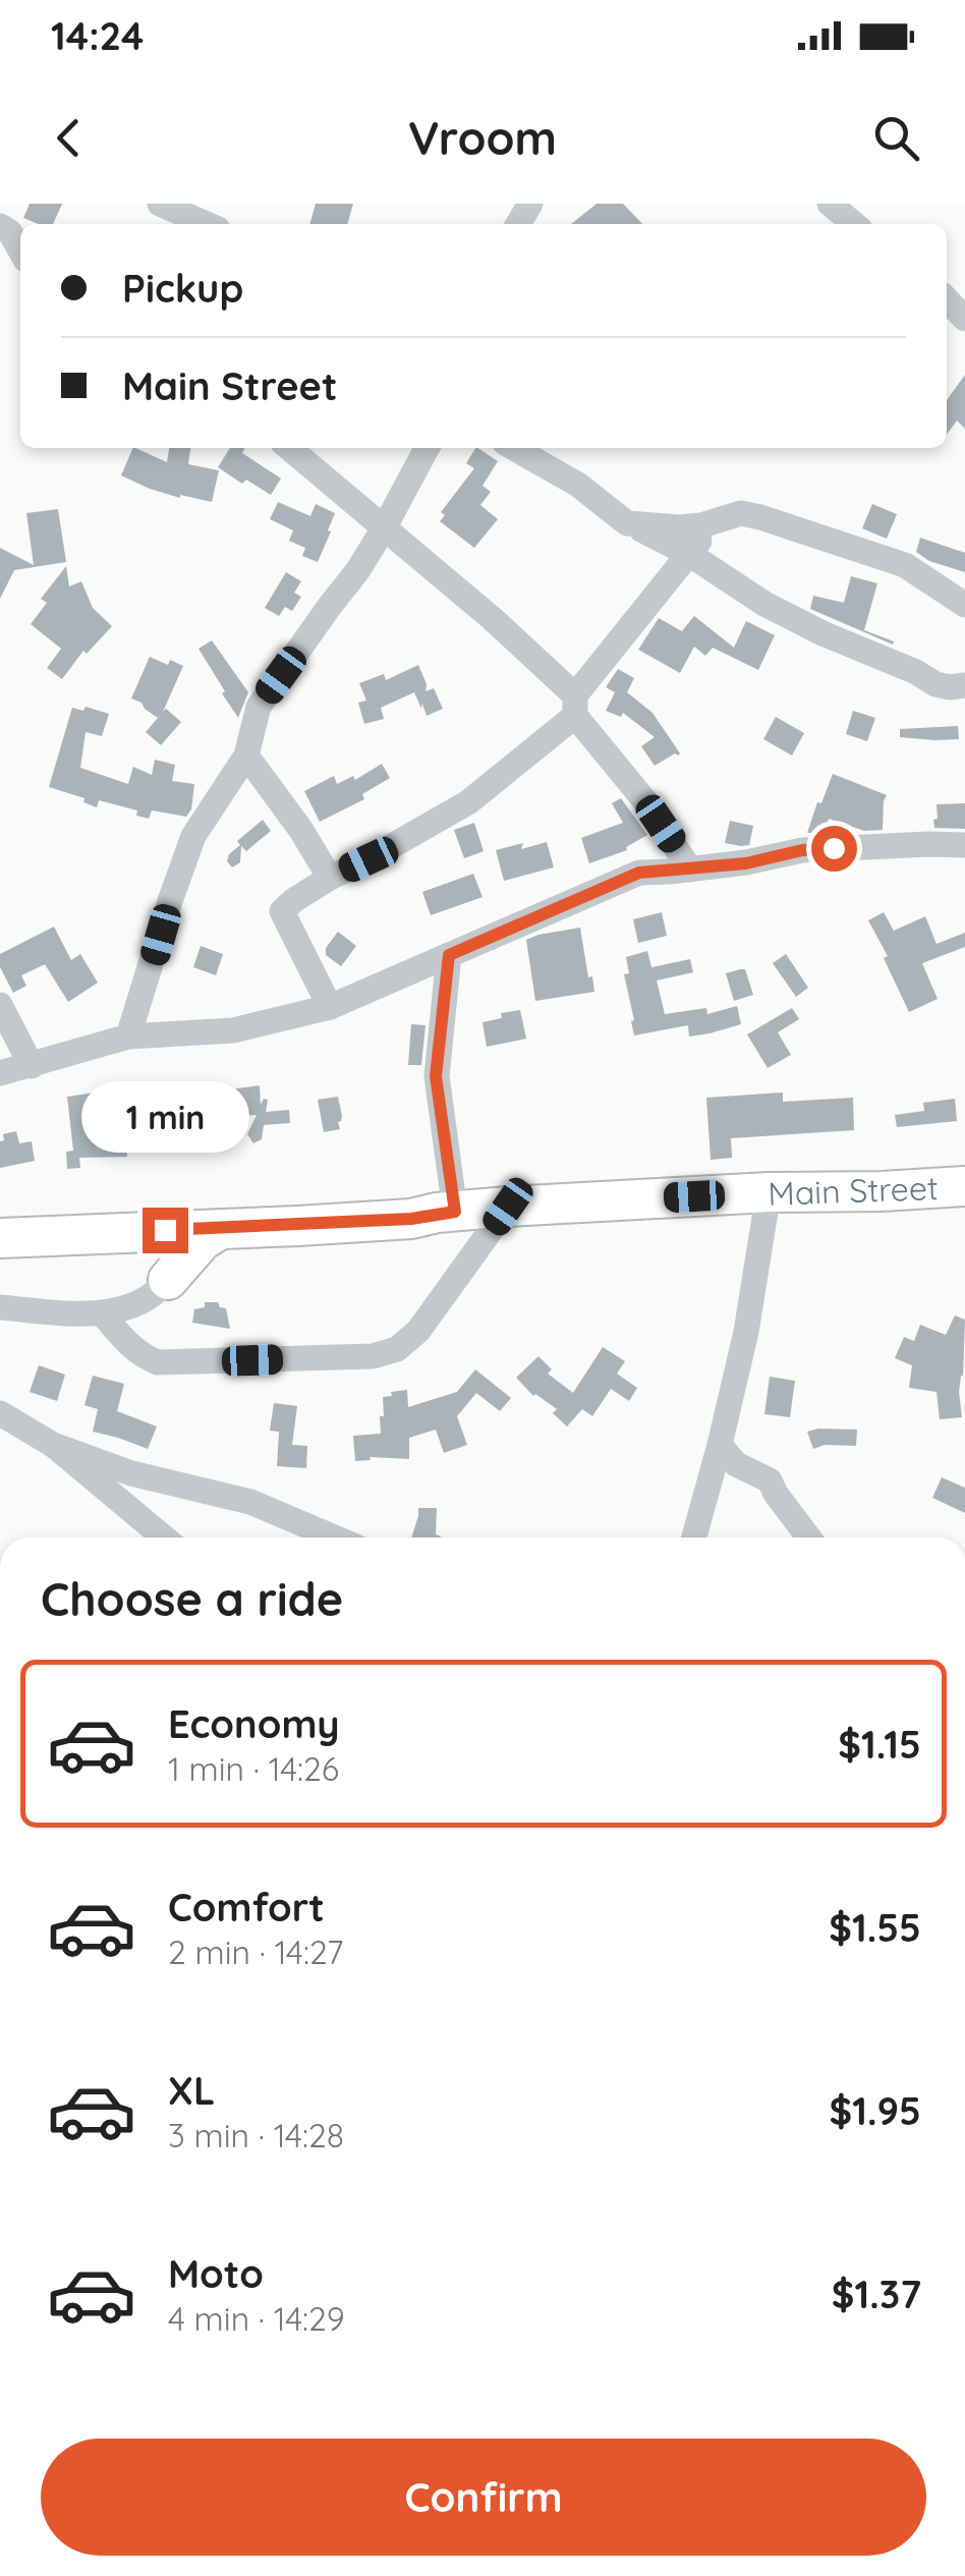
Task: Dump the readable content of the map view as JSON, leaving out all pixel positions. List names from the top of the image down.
{
  "streets": {
    "highway": ["Main Street"]
  },
  "page": {
    "status": "14:24",
    "header": "Vroom",
    "banner": ["Pickup", "Main Street"],
    "bubble": "1 min",
    "heading": "Choose a ride",
    "list": [
      {
        "name": "Economy",
        "note": "1 min · 14:26",
        "value": "$1.15"
      },
      {
        "name": "Comfort",
        "note": "2 min · 14:27",
        "value": "$1.55"
      },
      {
        "name": "XL",
        "note": "3 min · 14:28",
        "value": "$1.95"
      },
      {
        "name": "Moto",
        "note": "4 min · 14:29",
        "value": "$1.37"
      }
    ],
    "buttons": "Confirm"
  }
}
